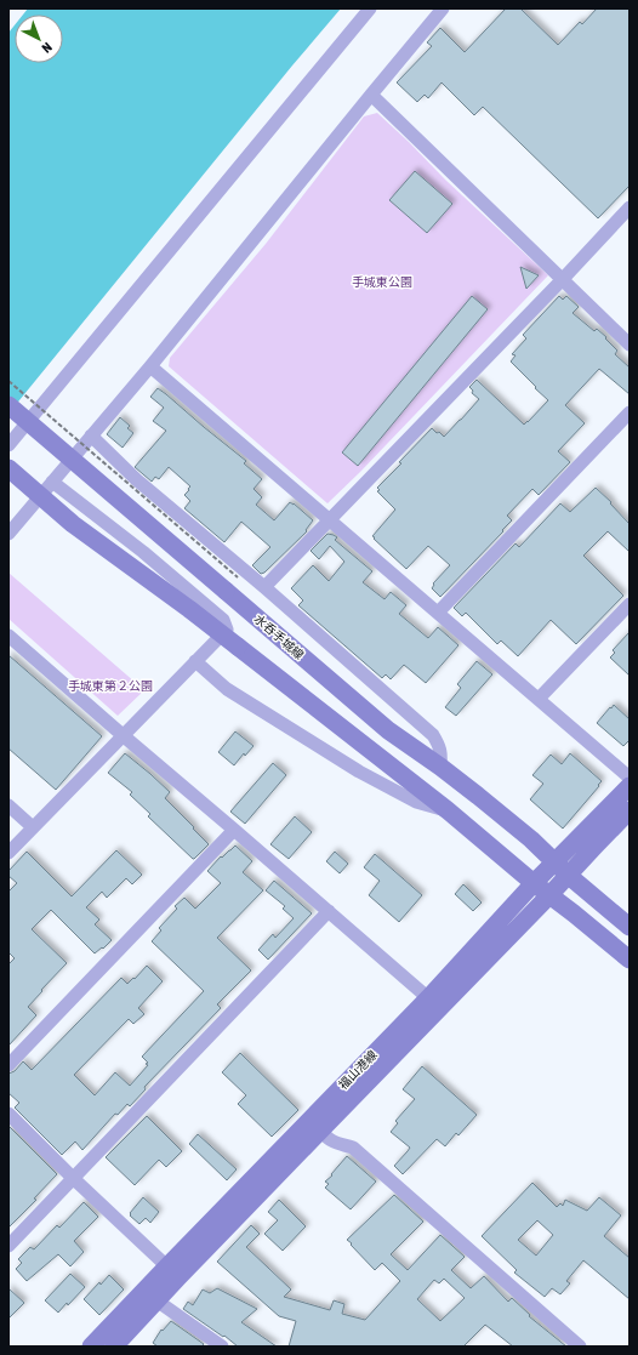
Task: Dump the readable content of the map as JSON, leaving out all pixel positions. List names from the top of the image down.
{
  "streets": {
    "main road": ["水呑手城線", "福山港線"]
  },
  "crossings": [
    ["水呑手城線", "福山港線"]
  ],
  "parks": ["手城東公園", "手城東第２公園"],
  "north": "bottom right"
}
